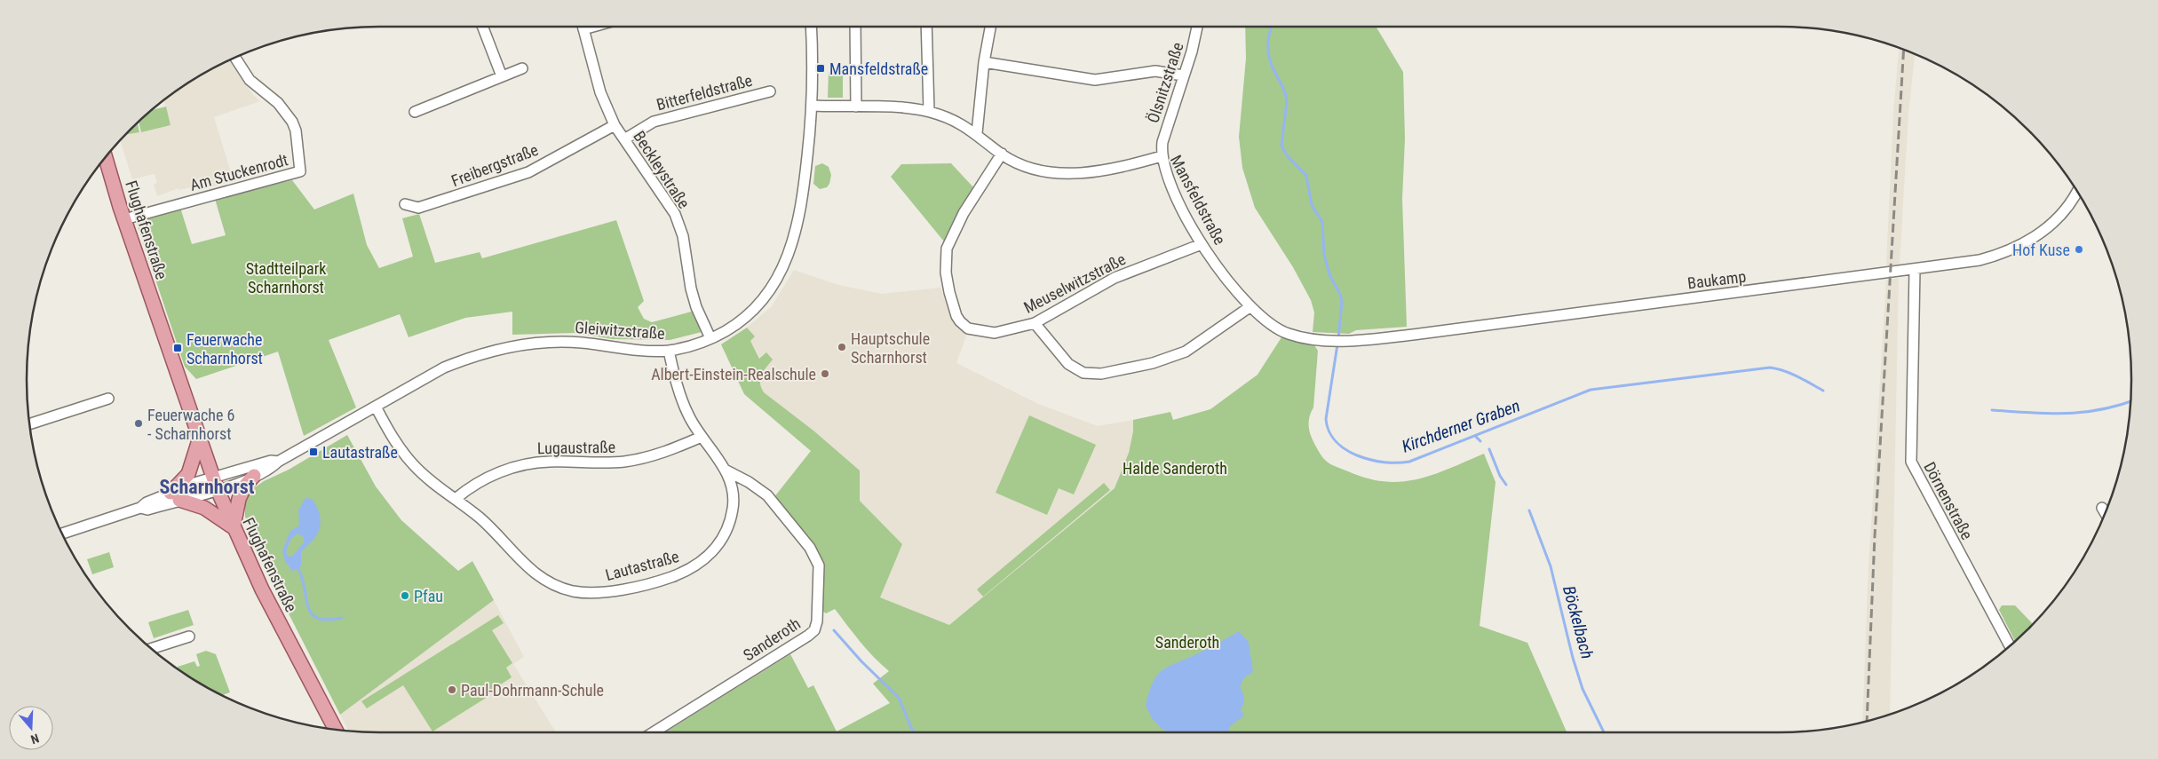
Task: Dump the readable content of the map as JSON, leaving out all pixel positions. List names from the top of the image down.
{
  "streets": {
    "main road": ["Flughafenstraße"],
    "street": [
      "Ölsnitzstraße",
      "Bitterfeldstraße",
      "Freibergstraße",
      "Beckleystraße",
      "Am Stuckenrodt",
      "Mansfeldstraße",
      "Baukamp",
      "Meuselwitzstraße",
      "Gleiwitzstraße",
      "Lugaustraße",
      "Dörnenstraße",
      "Lautastraße",
      "Sanderoth"
    ]
  },
  "crossings": [
    ["Ölsnitzstraße", "Mansfeldstraße"],
    ["Bitterfeldstraße", "Beckleystraße"],
    ["Freibergstraße", "Beckleystraße"],
    ["Beckleystraße", "Gleiwitzstraße"],
    ["Am Stuckenrodt", "Flughafenstraße"],
    ["Mansfeldstraße", "Baukamp"],
    ["Mansfeldstraße", "Meuselwitzstraße"],
    ["Mansfeldstraße", "Gleiwitzstraße"],
    ["Flughafenstraße", "Gleiwitzstraße"],
    ["Baukamp", "Dörnenstraße"],
    ["Gleiwitzstraße", "Lautastraße"],
    ["Lugaustraße", "Lautastraße"],
    ["Lautastraße", "Sanderoth"]
  ],
  "districts": ["Scharnhorst"],
  "water": ["Kirchderner Graben", "Böckelbach"],
  "parks": ["Stadtteilpark Scharnhorst", "Halde Sanderoth", "Sanderoth"],
  "places": {
    "transit": ["Mansfeldstraße", "Feuerwache Scharnhorst", "Lautastraße"],
    "other": [
      "Hof Kuse",
      "Hauptschule Scharnhorst",
      "Albert-Einstein-Realschule",
      "Feuerwache 6 - Scharnhorst",
      "Pfau",
      "Paul-Dohrmann-Schule"
    ]
  },
  "north": "bottom"
}
